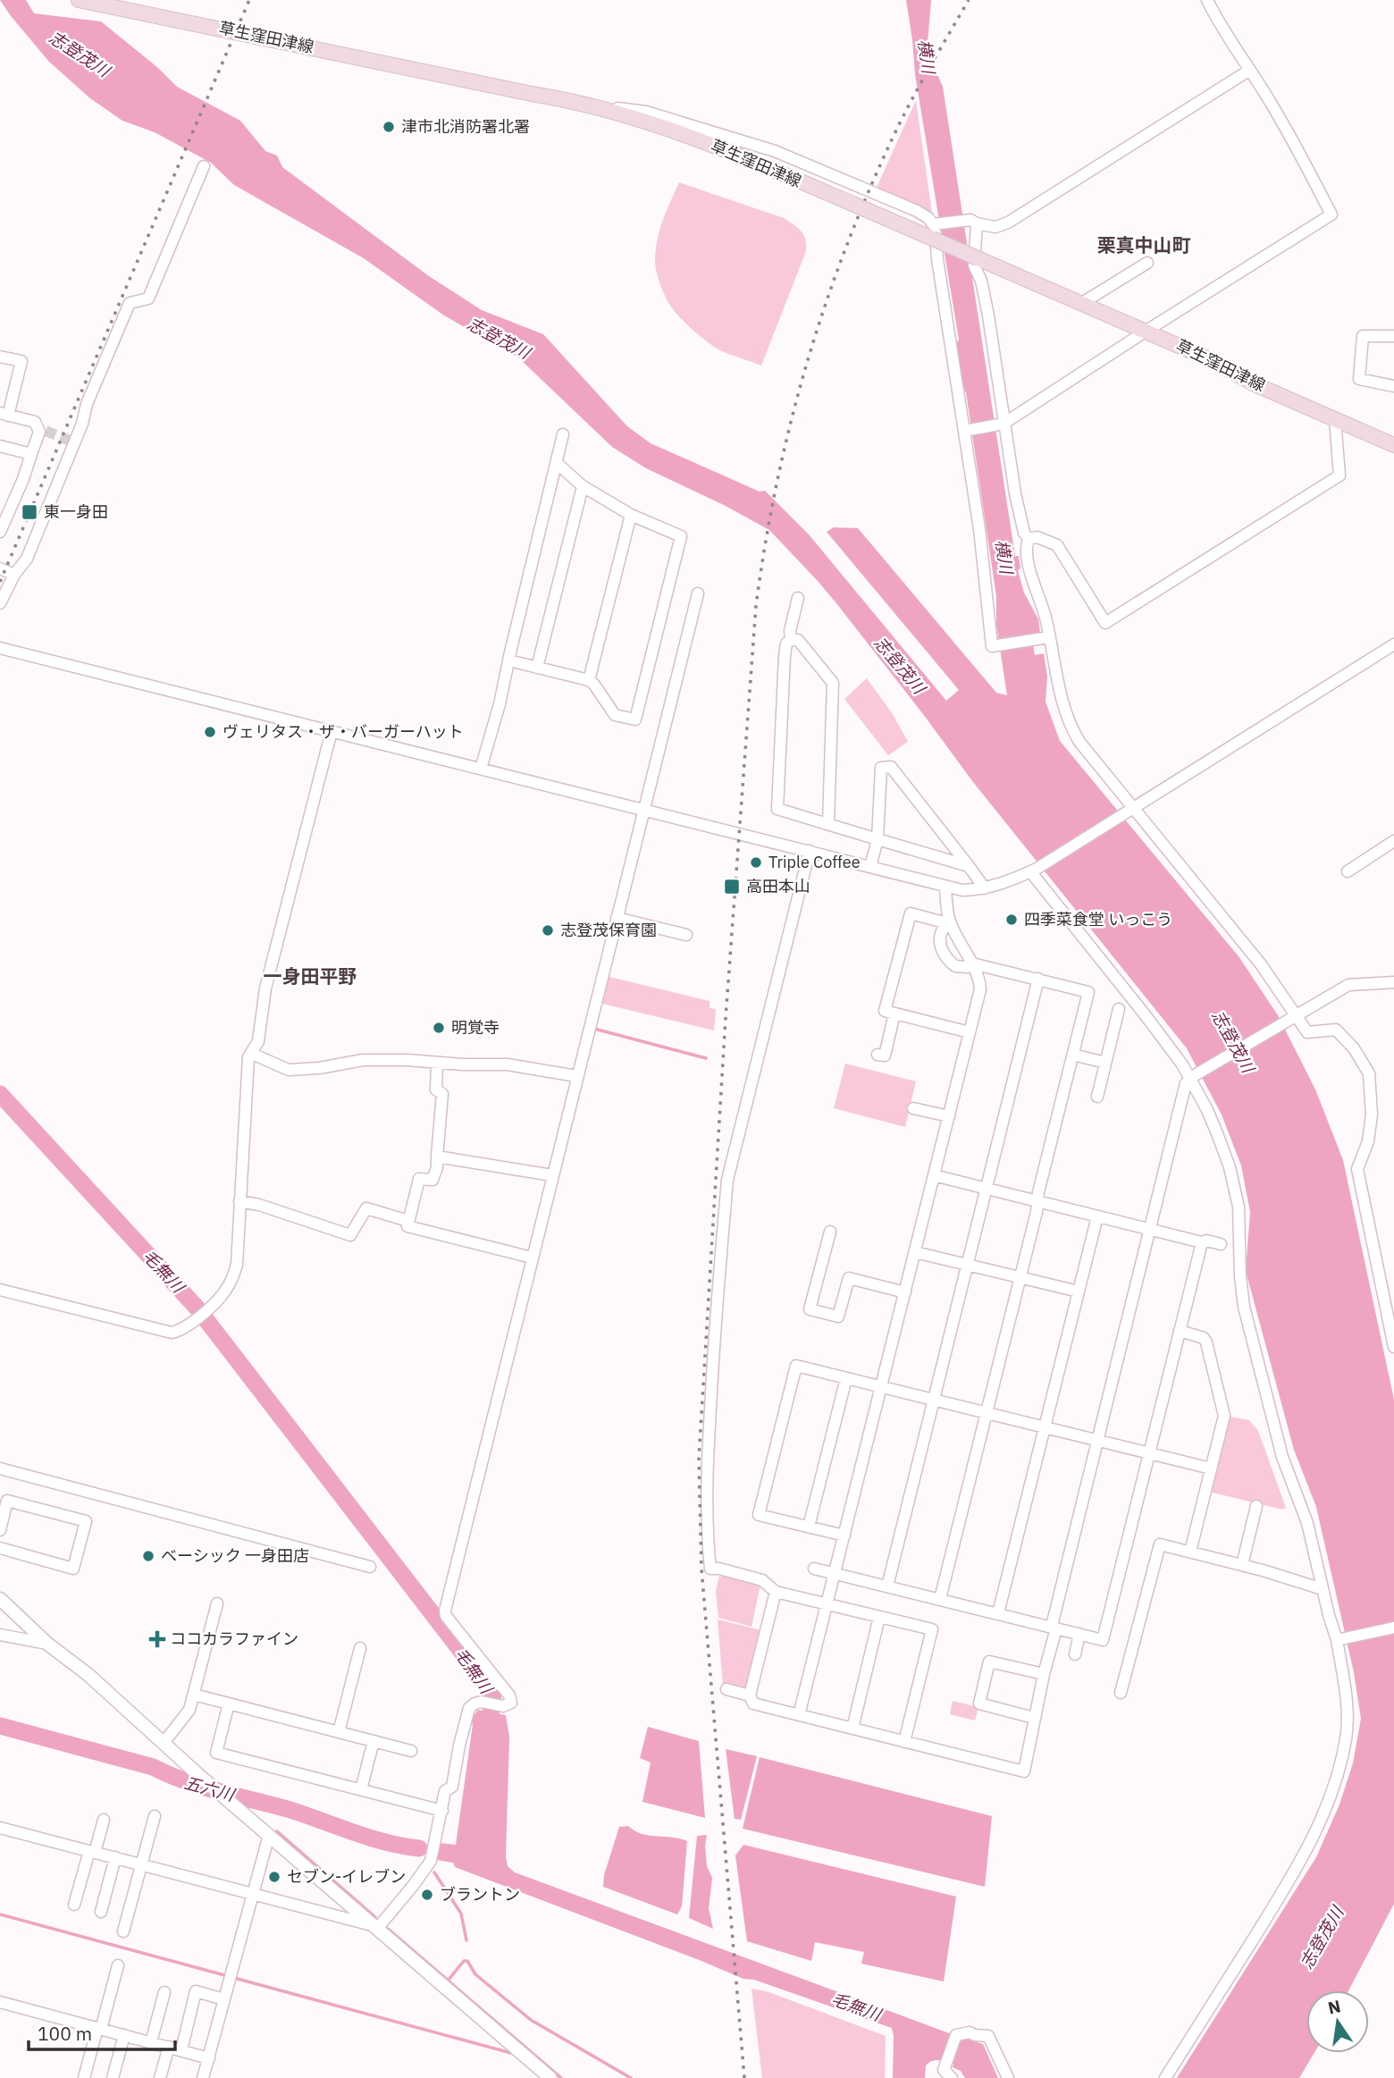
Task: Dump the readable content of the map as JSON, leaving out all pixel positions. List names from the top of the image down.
{
  "streets": {
    "main road": ["草生窪田津線"]
  },
  "districts": ["栗真中山町", "一身田平野"],
  "water": [
    "志登茂川",
    "横川",
    "毛無川",
    "五六川"
  ],
  "places": {
    "other": [
      "津市北消防署北署",
      "ヴェリタス・ザ・バーガーハット",
      "Triple Coffee",
      "四季菜食堂 いっこう",
      "志登茂保育園",
      "明覚寺",
      "ベーシック 一身田店",
      "セブン-イレブン",
      "ブラントン"
    ],
    "transit": ["東一身田", "高田本山"],
    "health": ["ココカラファイン"]
  },
  "scale_bar": "100 m",
  "north": "top"
}
